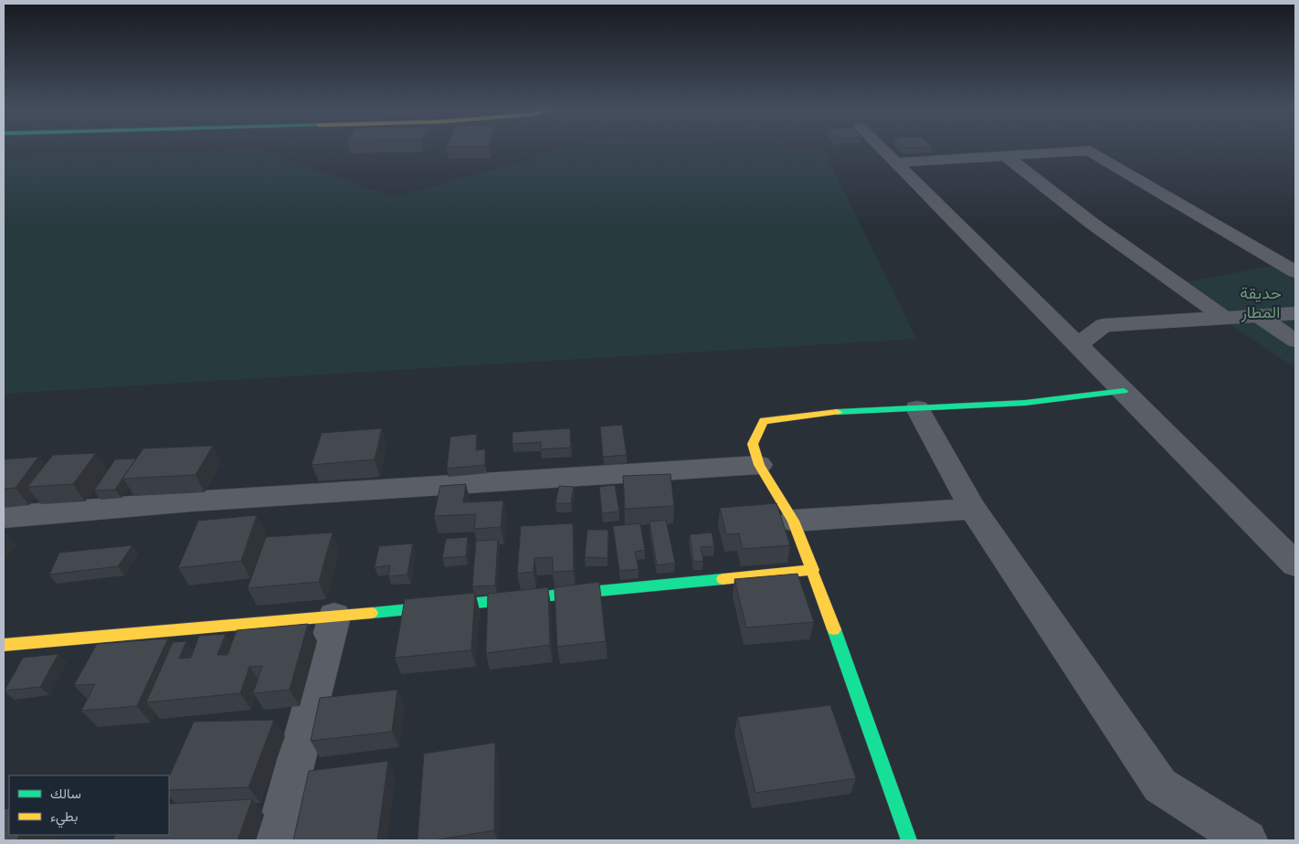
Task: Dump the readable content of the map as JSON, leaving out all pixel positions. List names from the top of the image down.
{
  "parks": ["حديقة المطار"],
  "legend": ["سالك", "بطيء"]
}
